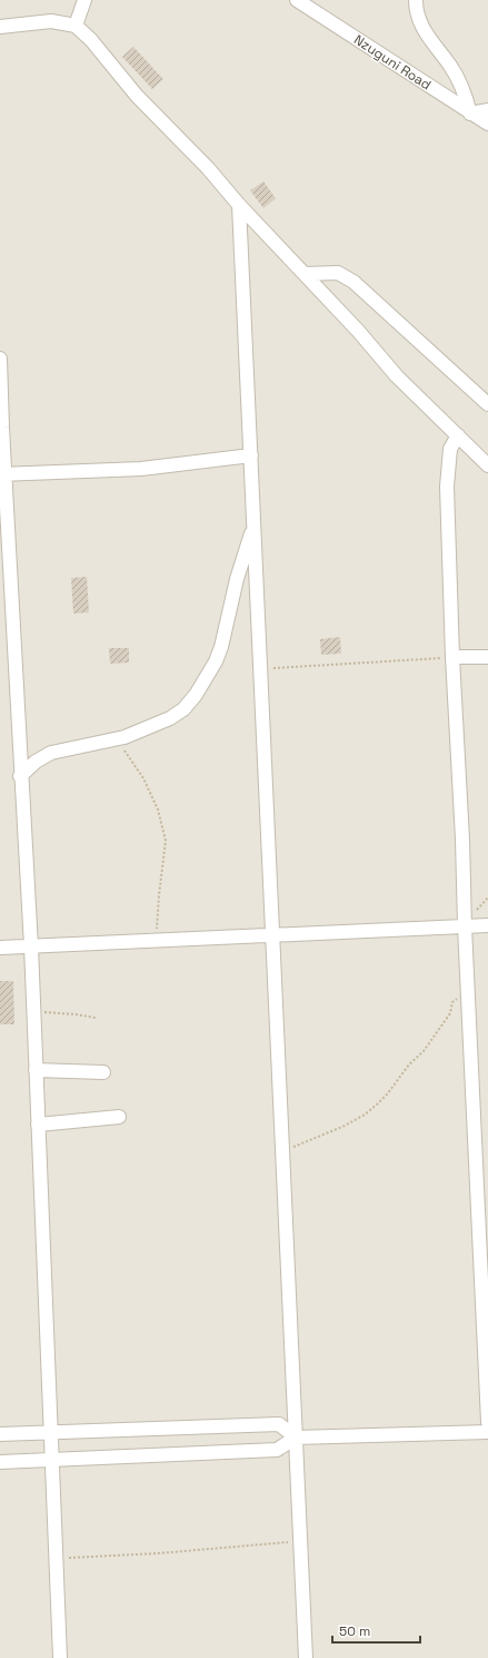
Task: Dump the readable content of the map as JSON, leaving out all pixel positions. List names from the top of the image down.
{
  "streets": {
    "street": ["Nzuguni Road"]
  },
  "scale_bar": "50 m"
}
